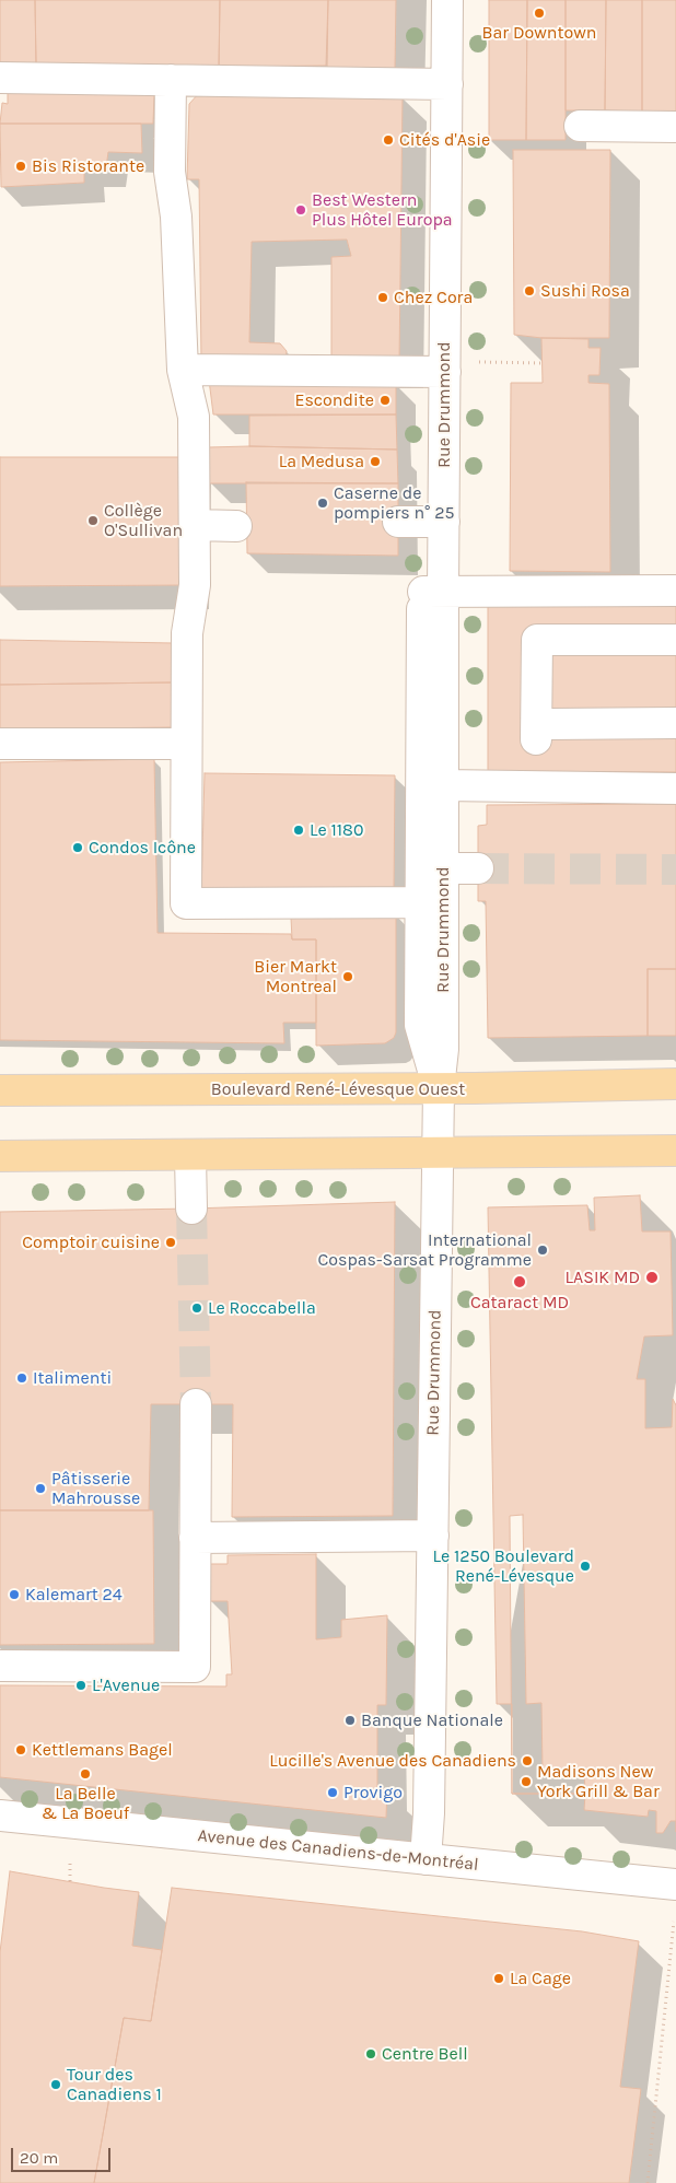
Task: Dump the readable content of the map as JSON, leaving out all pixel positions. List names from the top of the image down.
{
  "streets": {
    "main road": ["Boulevard René-Lévesque Ouest"],
    "street": ["Rue Drummond", "Avenue des Canadiens-de-Montréal"]
  },
  "crossings": [
    ["Rue Drummond", "Boulevard René-Lévesque Ouest"],
    ["Rue Drummond", "Avenue des Canadiens-de-Montréal"]
  ],
  "places": [
    "Bar Downtown",
    "Cités d'Asie",
    "Bis Ristorante",
    "Best Western Plus Hôtel Europa",
    "Sushi Rosa",
    "Chez Cora",
    "Escondite",
    "La Medusa",
    "Caserne de pompiers n° 25",
    "Collège O'Sullivan",
    "Le 1180",
    "Condos Icône",
    "Bier Markt Montreal",
    "Comptoir cuisine",
    "International Cospas-Sarsat Programme",
    "LASIK MD",
    "Cataract MD",
    "Le Roccabella",
    "Italimenti",
    "Pâtisserie Mahrousse",
    "Le 1250 Boulevard René-Lévesque",
    "Kalemart 24",
    "L'Avenue",
    "Banque Nationale",
    "Kettlemans Bagel",
    "Lucille's Avenue des Canadiens",
    "La Belle & La Boeuf",
    "Madisons New York Grill & Bar",
    "Provigo",
    "La Cage",
    "Centre Bell",
    "Tour des Canadiens 1"
  ],
  "scale_bar": "20 m"
}
